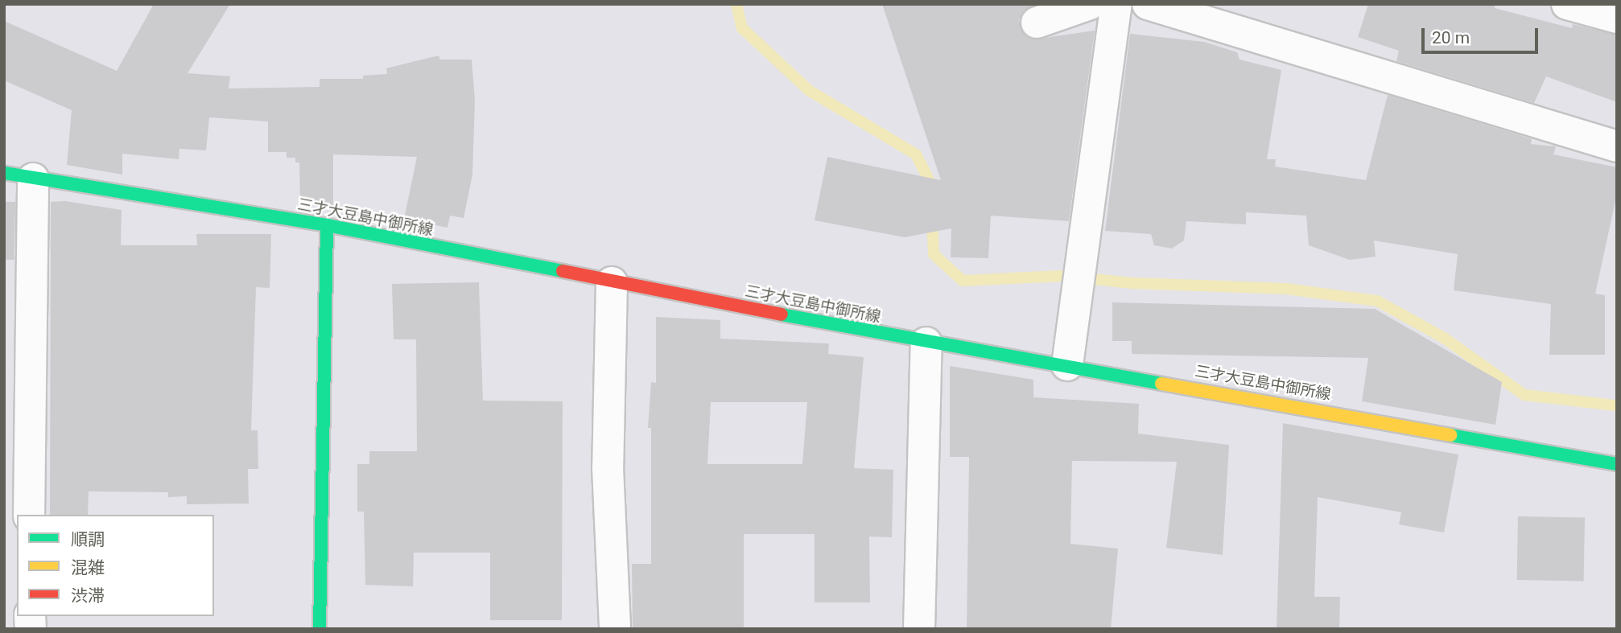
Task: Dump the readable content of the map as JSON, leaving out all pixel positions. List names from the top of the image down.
{
  "streets": {
    "main road": ["三才大豆島中御所線"]
  },
  "legend": ["順調", "混雑", "渋滞"],
  "scale_bar": "20 m"
}
